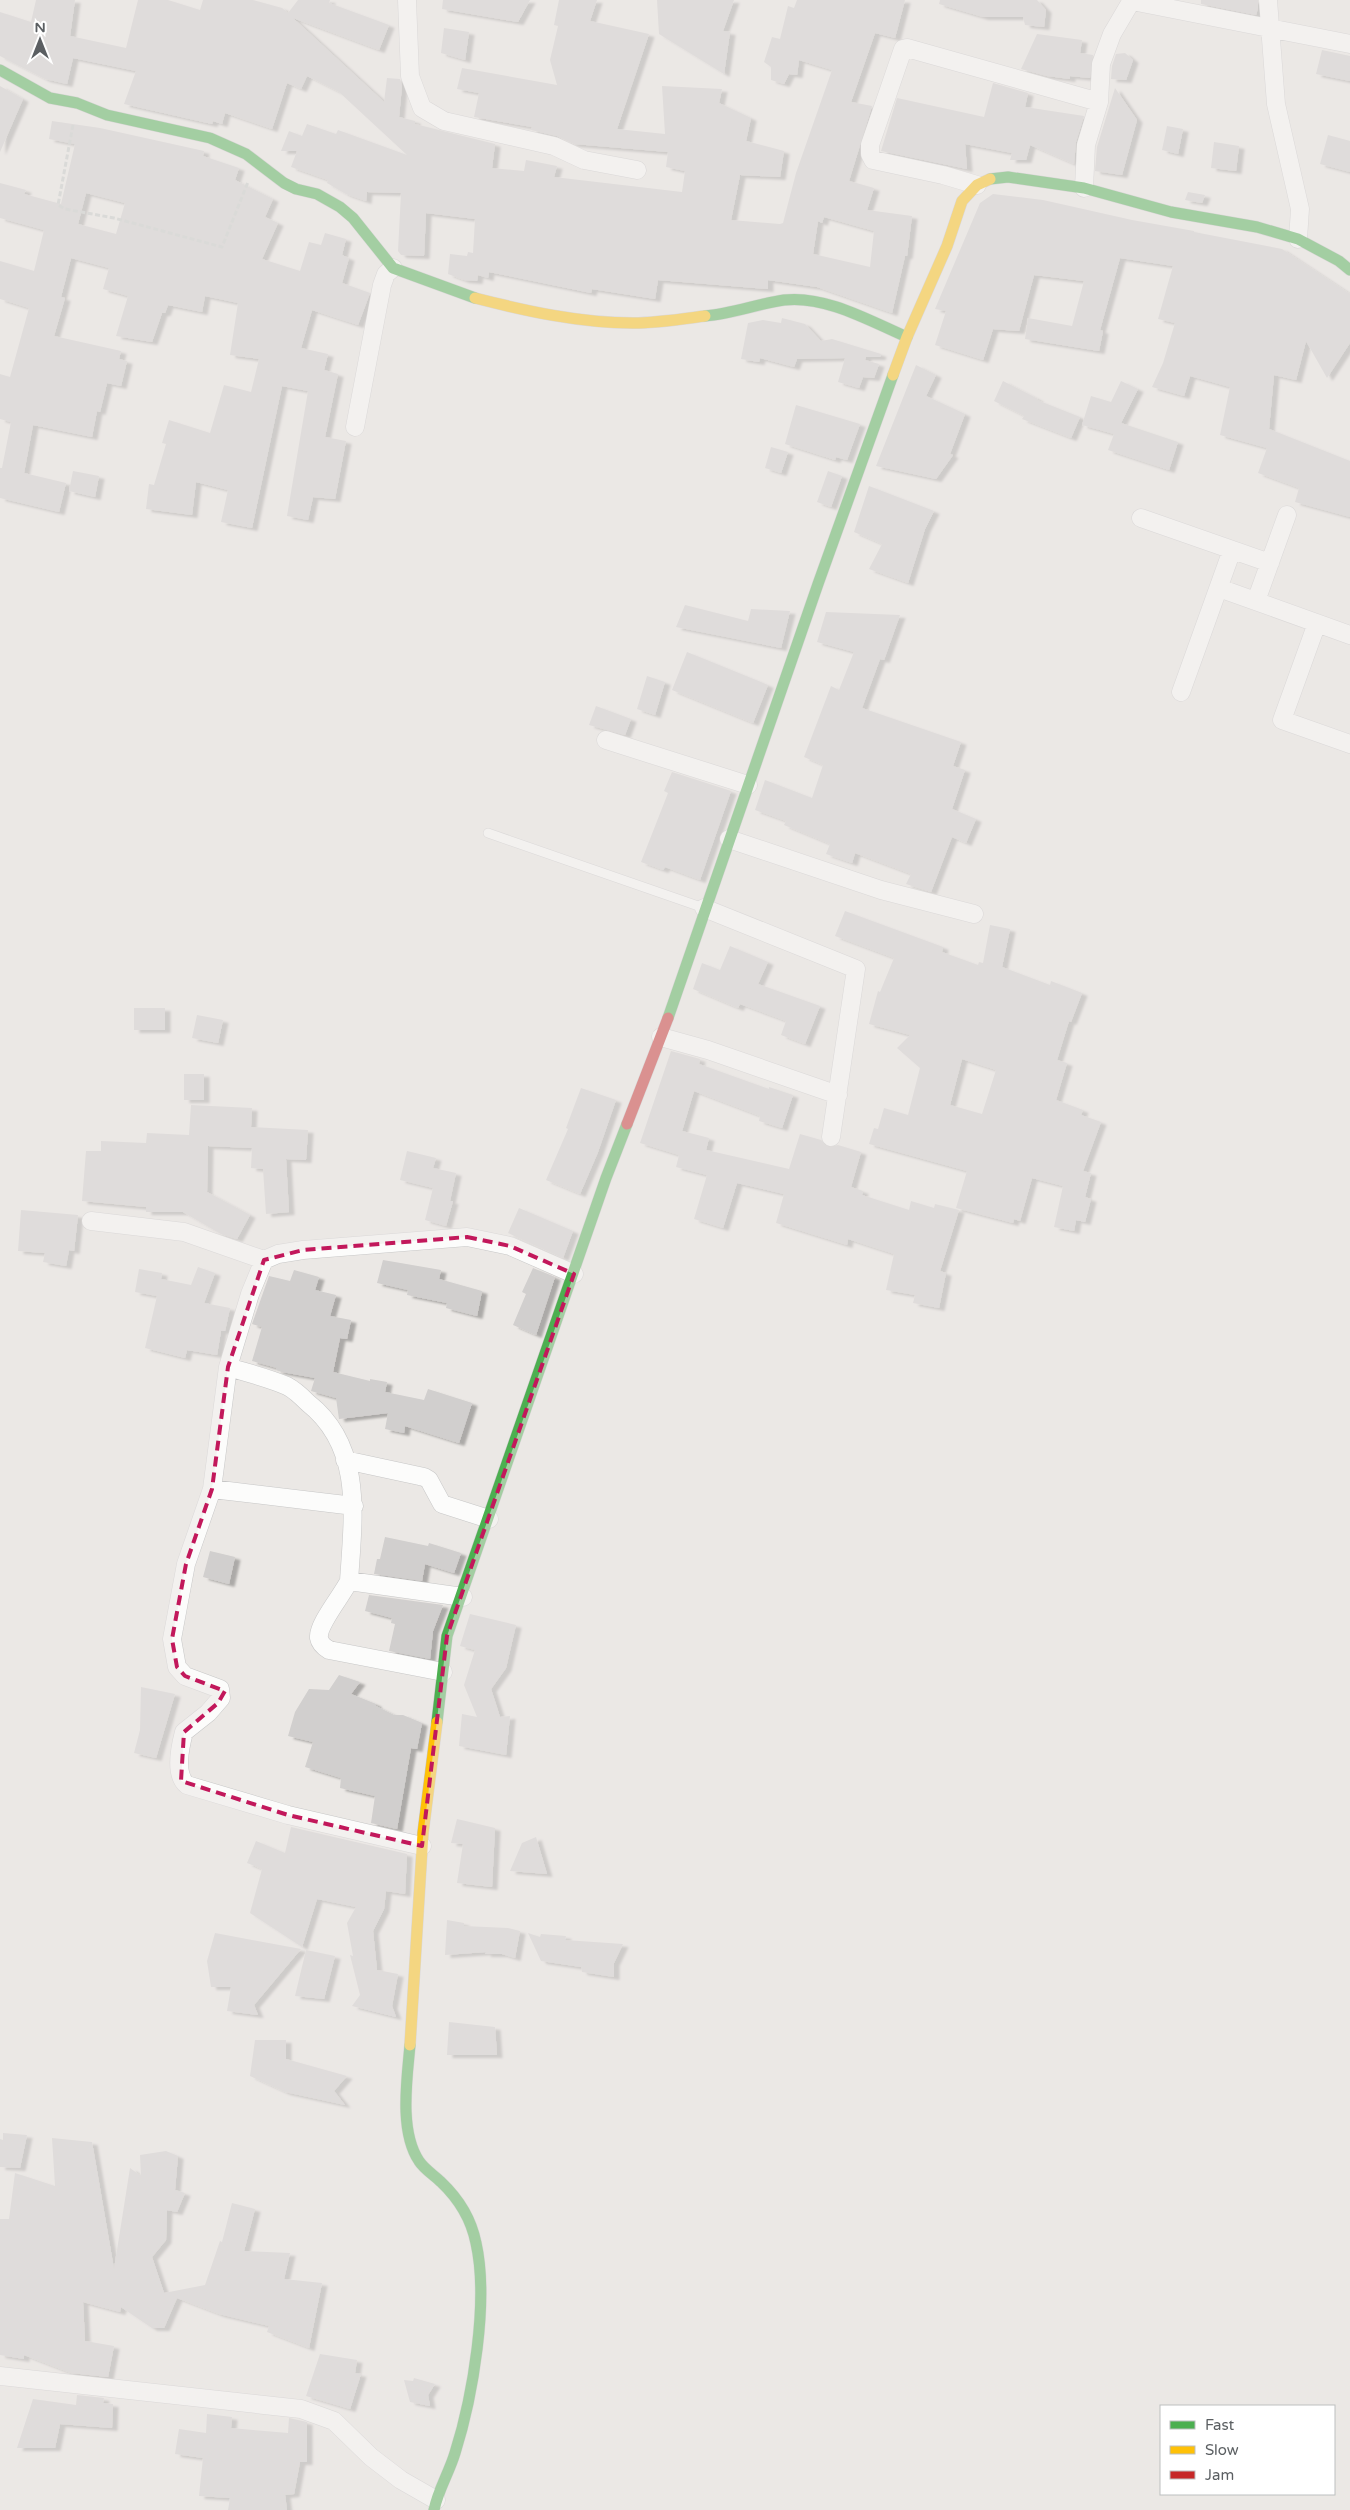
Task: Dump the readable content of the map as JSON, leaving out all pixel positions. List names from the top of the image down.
{
  "legend": ["Fast", "Slow", "Jam"],
  "north": "top"
}
